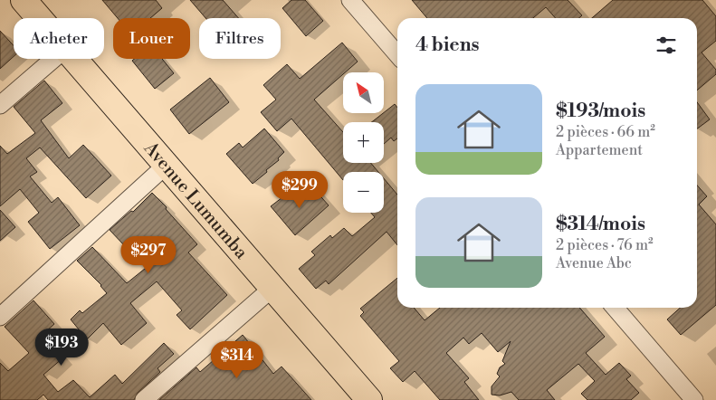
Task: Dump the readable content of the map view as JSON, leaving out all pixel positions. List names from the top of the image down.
{
  "streets": {
    "highway": ["Avenue Lumumba"]
  },
  "north": "top left",
  "page": {
    "chip": ["Acheter", "Louer", "Filtres"],
    "heading": "4 biens",
    "map_buttons": ["+", "−"],
    "list": [
      {
        "name": "$193/mois",
        "note": "2 pièces · 66 m² · Appartement"
      },
      {
        "name": "$314/mois",
        "note": "2 pièces · 76 m² · Avenue Abc"
      }
    ],
    "price": [
      "$299",
      "$297",
      "$193",
      "$314"
    ]
  }
}
